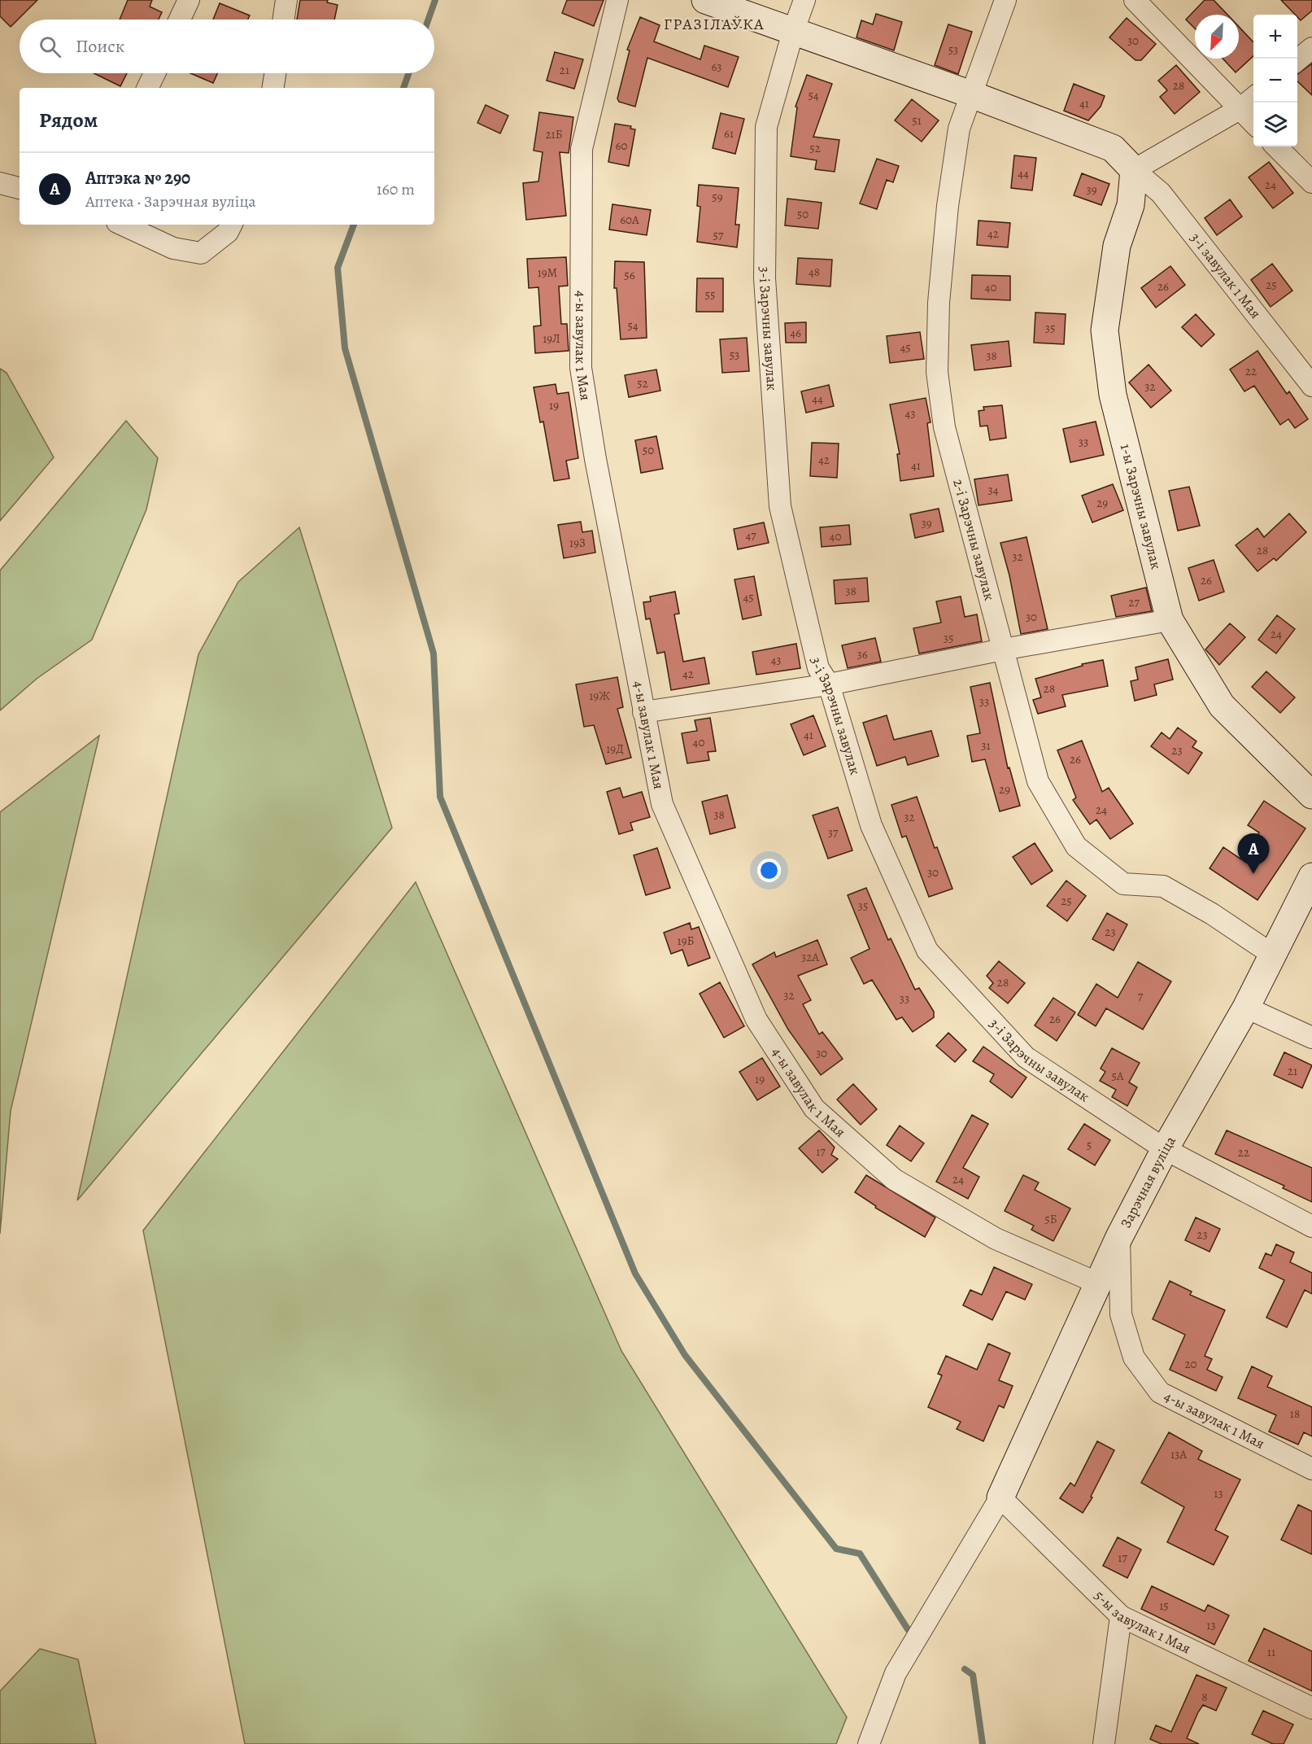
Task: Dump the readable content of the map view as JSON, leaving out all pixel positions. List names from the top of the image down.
{
  "streets": {
    "street": [
      "3-і завулак 1 Мая",
      "3-і Зарэчны завулак",
      "4-ы завулак 1 Мая",
      "1-ы Зарэчны завулак",
      "2-і Зарэчны завулак",
      "Зарэчная вуліца",
      "5-ы завулак 1 Мая"
    ]
  },
  "crossings": [
    ["3-і завулак 1 Мая", "1-ы Зарэчны завулак"],
    ["3-і Зарэчны завулак", "Зарэчная вуліца"],
    ["4-ы завулак 1 Мая", "Зарэчная вуліца"],
    ["2-і Зарэчны завулак", "Зарэчная вуліца"],
    ["Зарэчная вуліца", "5-ы завулак 1 Мая"]
  ],
  "districts": ["ГРАЗІЛАЎКА"],
  "house_numbers": [
    "30",
    "53",
    "63",
    "21",
    "28",
    "54",
    "41",
    "51",
    "61",
    "21Б",
    "60",
    "52",
    "44",
    "24",
    "39",
    "59",
    "50",
    "60А",
    "42",
    "57",
    "48",
    "19М",
    "56",
    "25",
    "26",
    "40",
    "55",
    "54",
    "35",
    "46",
    "19Л",
    "45",
    "53",
    "38",
    "22",
    "52",
    "32",
    "44",
    "19",
    "43",
    "33",
    "50",
    "42",
    "41",
    "34",
    "29",
    "39",
    "47",
    "40",
    "19З",
    "28",
    "32",
    "26",
    "38",
    "45",
    "27",
    "30",
    "24",
    "35",
    "36",
    "43",
    "42",
    "28",
    "19Ж",
    "33",
    "41",
    "40",
    "31",
    "19Д",
    "23",
    "26",
    "29",
    "24",
    "38",
    "32",
    "37",
    "30",
    "25",
    "35",
    "23",
    "19Б",
    "32А",
    "28",
    "32",
    "7",
    "33",
    "26",
    "30",
    "21",
    "5А",
    "19",
    "5",
    "17",
    "22",
    "24",
    "5Б",
    "23",
    "20",
    "18",
    "13А",
    "13",
    "17",
    "15",
    "13",
    "11",
    "8"
  ],
  "north": "bottom left",
  "page": {
    "map_buttons": ["+", "−"],
    "search": "Поиск",
    "heading": "Рядом",
    "list": [
      {
        "mark": "A",
        "name": "Аптэка № 290",
        "note": "Аптека · Зарэчная вуліца",
        "value": "160 m"
      }
    ],
    "pins": "A"
  }
}
